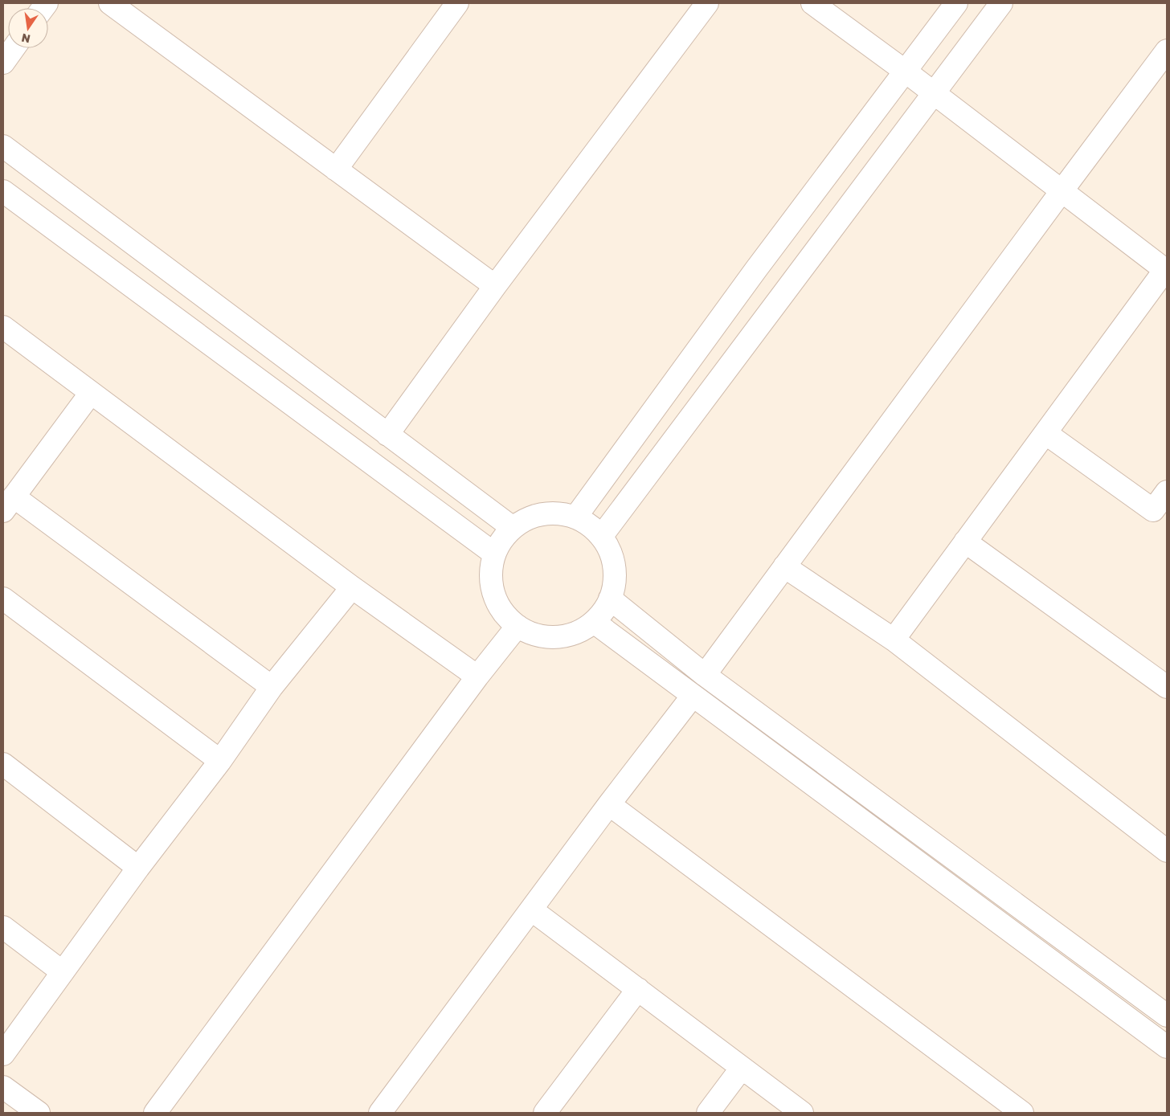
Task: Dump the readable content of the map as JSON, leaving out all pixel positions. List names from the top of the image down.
{
  "north": "bottom"
}
